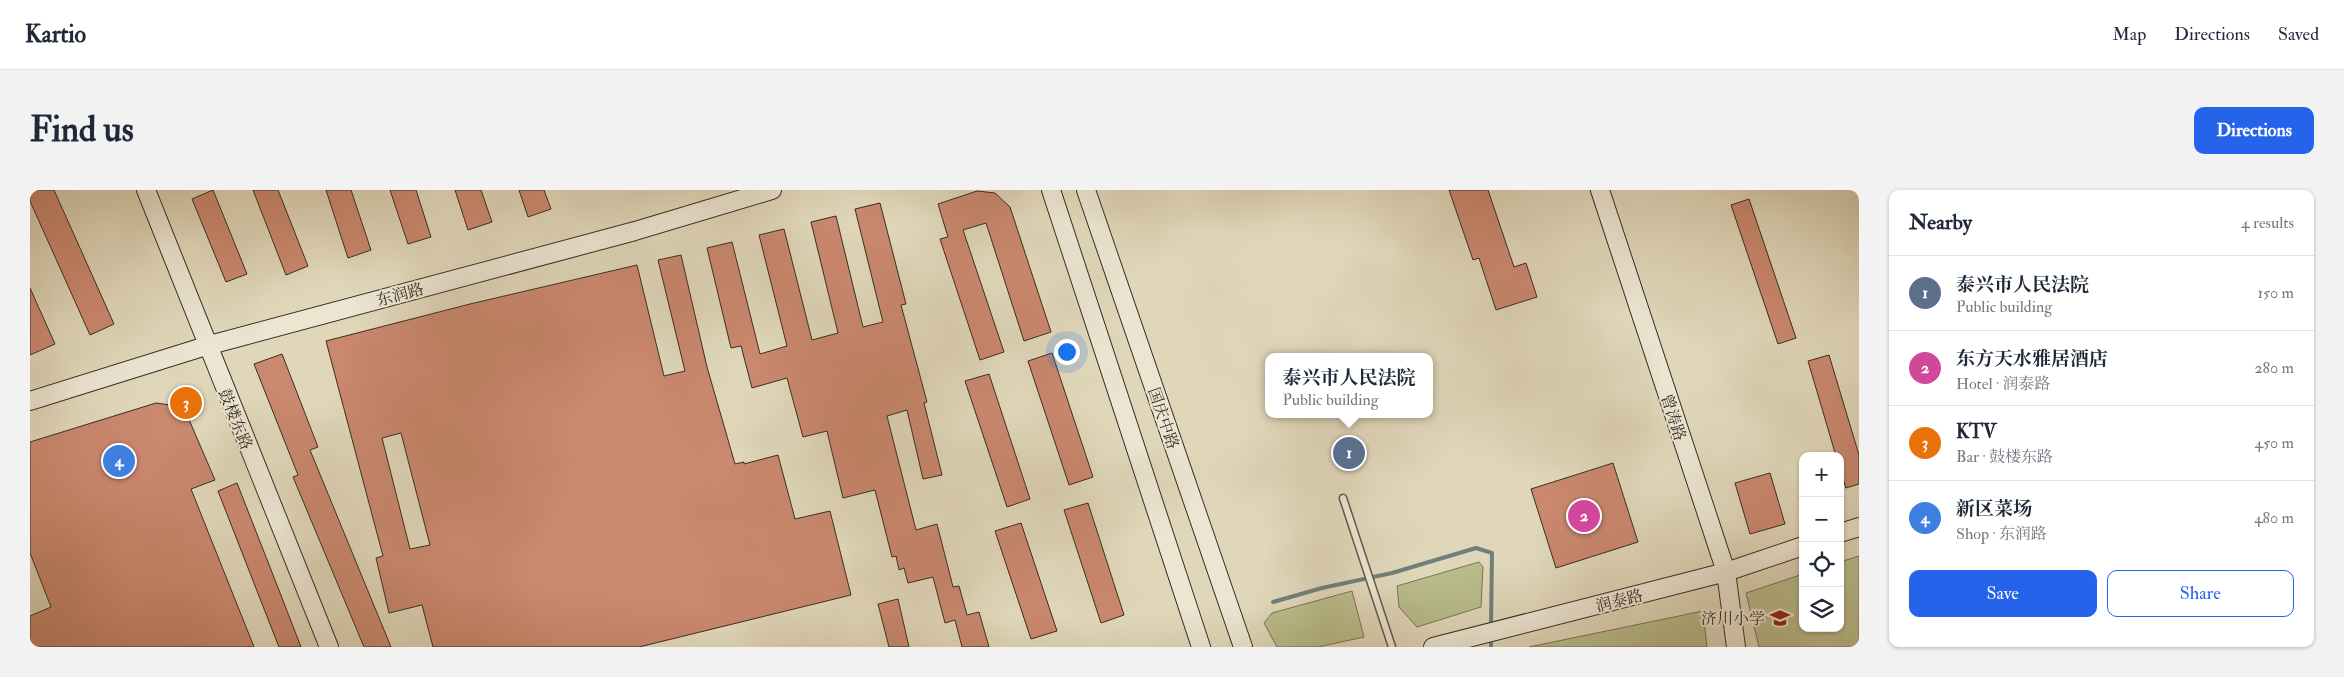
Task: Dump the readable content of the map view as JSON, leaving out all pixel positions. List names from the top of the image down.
{
  "streets": {
    "street": [
      "东润路",
      "曾涛路",
      "国庆中路",
      "鼓楼东路",
      "润泰路"
    ]
  },
  "crossings": [
    ["东润路", "鼓楼东路"],
    ["曾涛路", "润泰路"]
  ],
  "places": {
    "school or university": ["济川小学"]
  },
  "page": {
    "header": "Kartio",
    "nav": ["Map", "Directions", "Saved"],
    "buttons": [
      "Directions",
      ["Save", "Share"]
    ],
    "title": "Find us",
    "heading": ["Nearby", "4 results"],
    "list": [
      {
        "mark": "1",
        "name": "泰兴市人民法院",
        "note": "Public building",
        "value": "150 m"
      },
      {
        "mark": "2",
        "name": "东方天水雅居酒店",
        "note": "Hotel · 润泰路",
        "value": "280 m"
      },
      {
        "mark": "3",
        "name": "KTV",
        "note": "Bar · 鼓楼东路",
        "value": "450 m"
      },
      {
        "mark": "4",
        "name": "新区菜场",
        "note": "Shop · 东润路",
        "value": "480 m"
      }
    ],
    "popup": ["泰兴市人民法院", "Public building"],
    "pins": [
      "3",
      "1",
      "4",
      "2"
    ],
    "map_buttons": ["+", "−"]
  }
}
